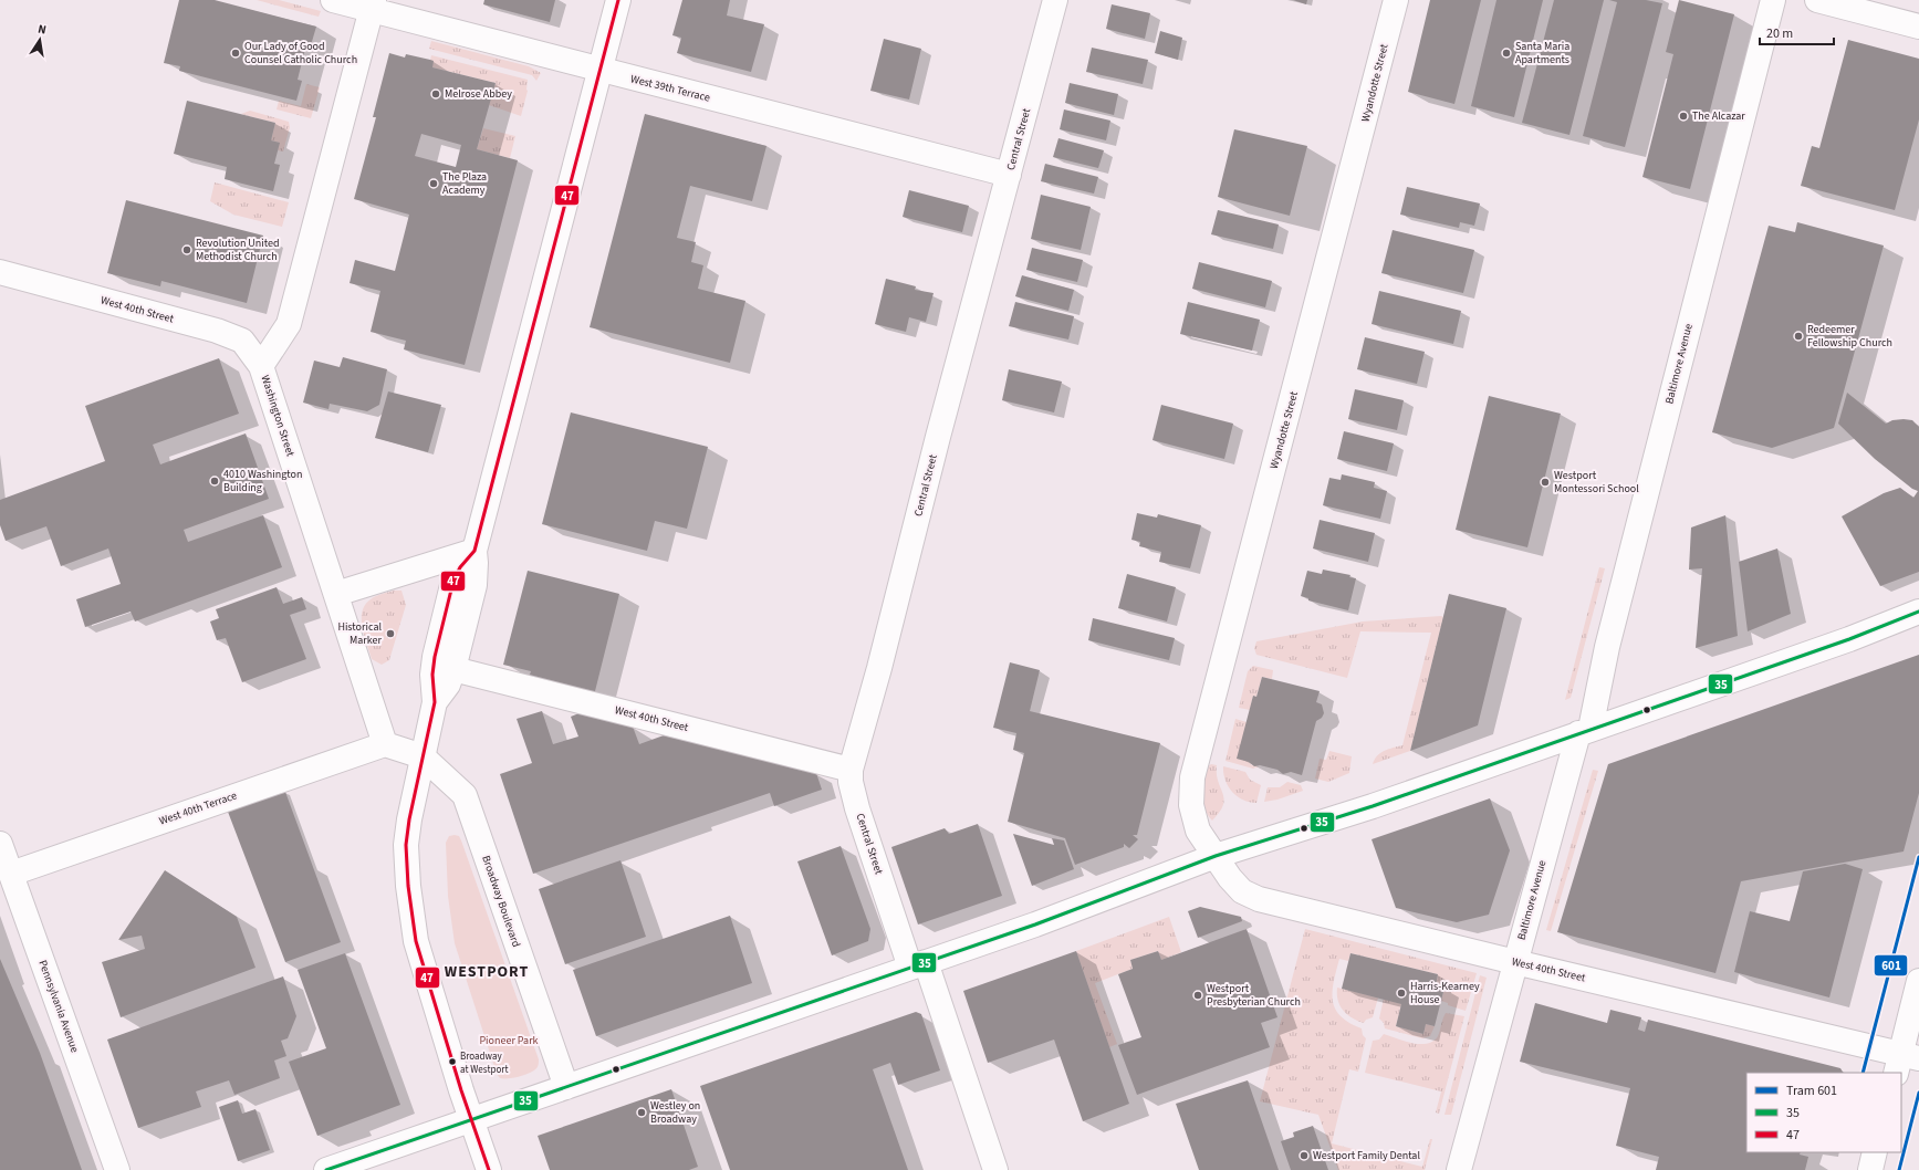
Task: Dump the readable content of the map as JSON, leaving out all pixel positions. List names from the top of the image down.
{
  "streets": {
    "street": [
      "Wyandotte Street",
      "West 39th Terrace",
      "Central Street",
      "West 40th Street",
      "Baltimore Avenue",
      "Washington Street",
      "West 40th Terrace",
      "Broadway Boulevard",
      "Pennsylvania Avenue"
    ]
  },
  "crossings": [
    ["Wyandotte Street", "West 40th Street"],
    ["West 39th Terrace", "Central Street"],
    ["West 39th Terrace", "Washington Street"],
    ["Central Street", "West 40th Street"],
    ["West 40th Street", "Baltimore Avenue"],
    ["West 40th Street", "Washington Street"],
    ["Washington Street", "West 40th Terrace"],
    ["West 40th Terrace", "Pennsylvania Avenue"]
  ],
  "districts": ["WESTPORT"],
  "parks": ["Pioneer Park"],
  "places": [
    "Our Lady of Good Counsel Catholic Church",
    "Santa Maria Apartments",
    "Melrose Abbey",
    "The Alcazar",
    "The Plaza Academy",
    "Revolution United Methodist Church",
    "Redeemer Fellowship Church",
    "4010 Washington Building",
    "Westport Montessori School",
    "Historical Marker",
    "Harris-Kearney House",
    "Westport Presbyterian Church",
    "Broadway at Westport",
    "Westley on Broadway",
    "Westport Family Dental"
  ],
  "lines": ["transit line 47", "transit line 35", "tram line 601"],
  "legend": ["Tram 601", "35", "47"],
  "scale_bar": "20 m",
  "north": "top"
}
